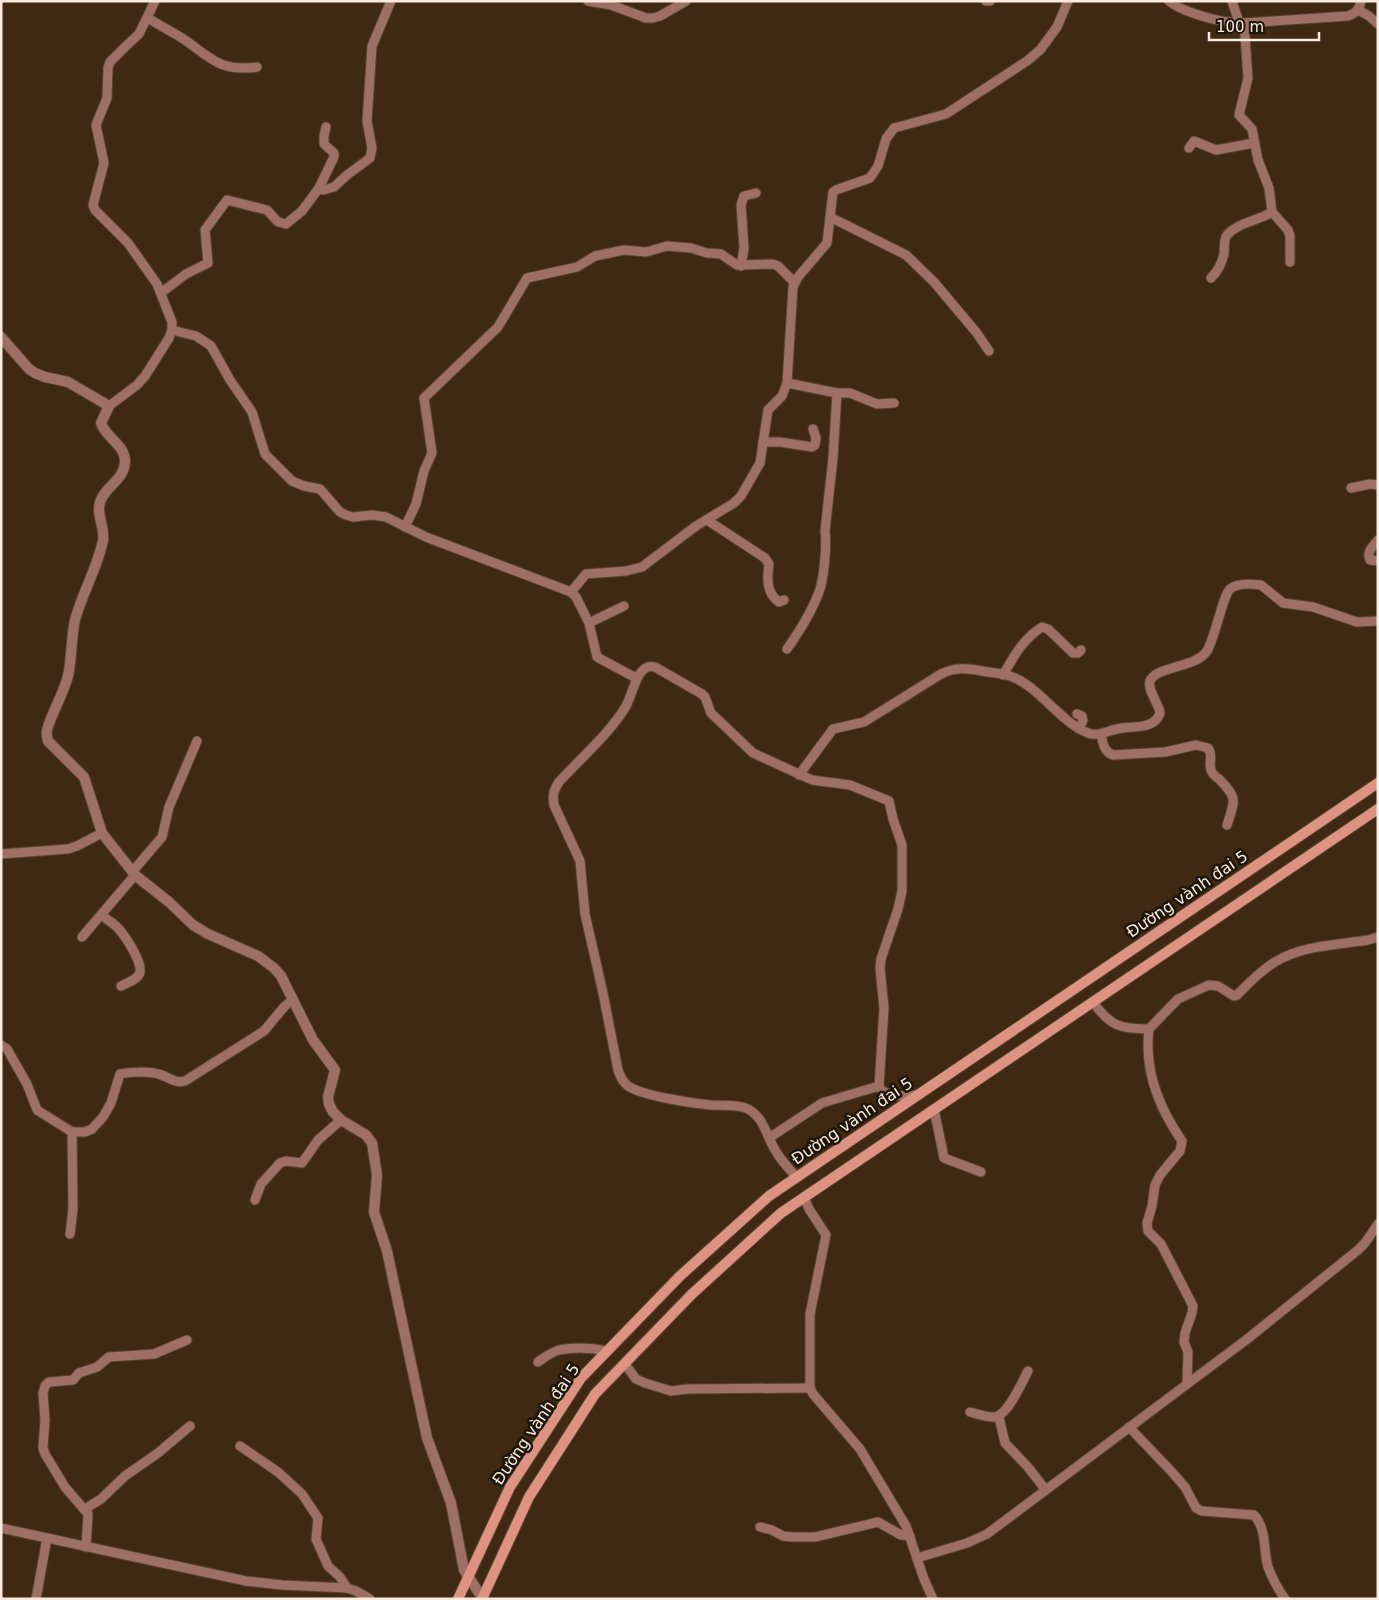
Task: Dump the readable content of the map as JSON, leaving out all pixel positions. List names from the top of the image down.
{
  "streets": {
    "main road": ["Đường vành đai 5"]
  },
  "scale_bar": "100 m"
}
